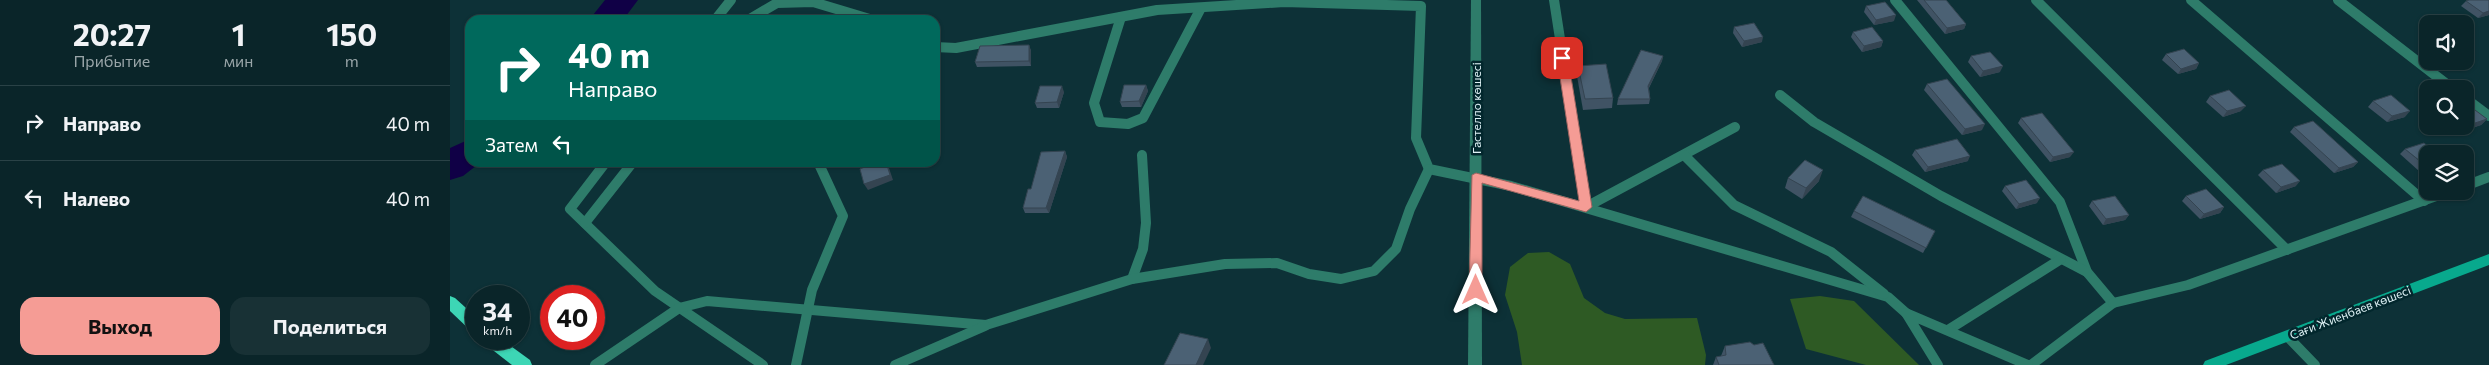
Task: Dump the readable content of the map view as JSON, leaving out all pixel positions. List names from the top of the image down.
{
  "streets": {
    "main road": ["Сағи Жиенбаев көшесі"],
    "street": ["Гастелло көшесі"]
  },
  "page": {
    "eta": [
      "20:27",
      "Прибытие",
      "1",
      "мин",
      "150",
      "m"
    ],
    "turn": ["40 m", "Направо"],
    "list": [
      {
        "name": "Направо",
        "value": "40 m"
      },
      {
        "name": "Налево",
        "value": "40 m"
      }
    ],
    "then": "Затем",
    "speed": "34 km/h",
    "limit": "40",
    "buttons": ["Выход", "Поделиться"]
  }
}
